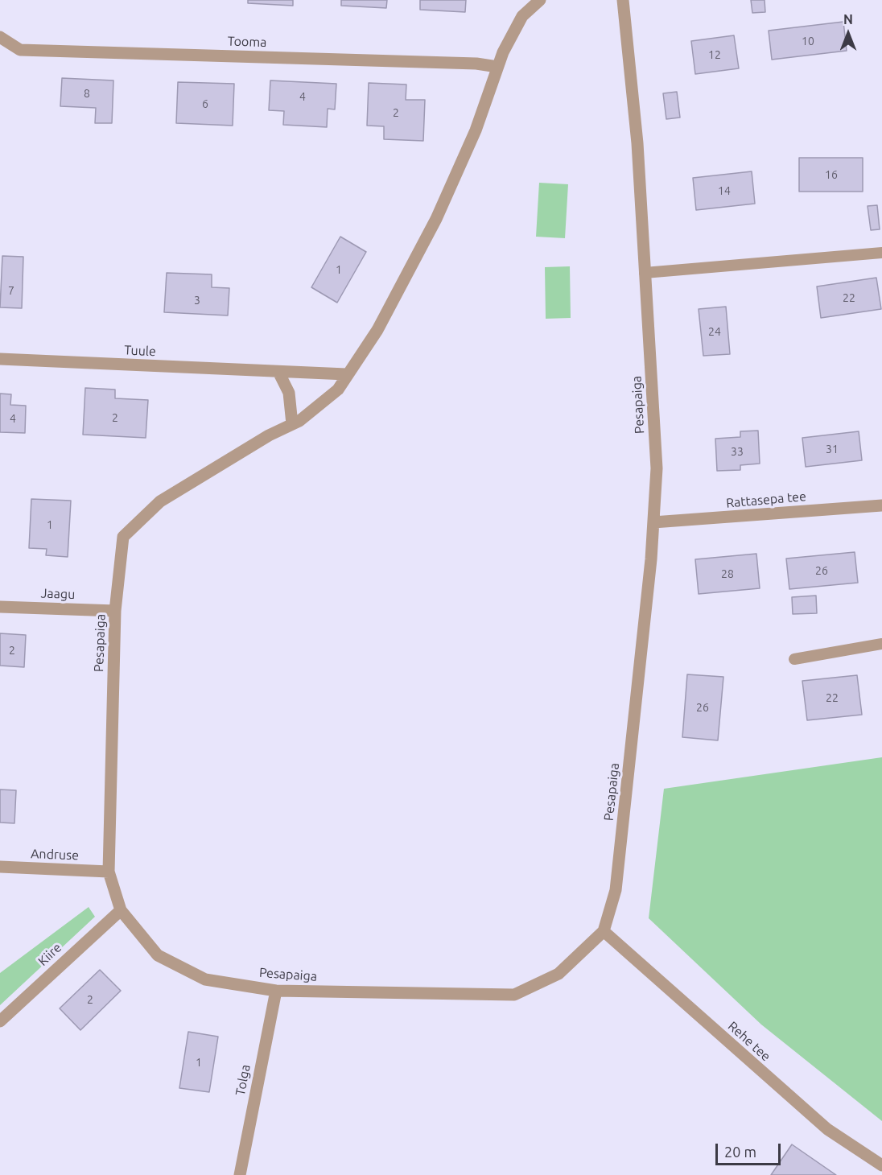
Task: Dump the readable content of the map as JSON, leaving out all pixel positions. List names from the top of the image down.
{
  "streets": {
    "street": [
      "Tooma",
      "Tuule",
      "Pesapaiga",
      "Rattasepa tee",
      "Jaagu",
      "Andruse",
      "Kiire",
      "Rehe tee",
      "Tolga"
    ]
  },
  "crossings": [
    ["Tooma", "Pesapaiga"],
    ["Tuule", "Pesapaiga"],
    ["Pesapaiga", "Rattasepa tee"],
    ["Pesapaiga", "Jaagu"],
    ["Pesapaiga", "Andruse"],
    ["Pesapaiga", "Kiire"],
    ["Pesapaiga", "Rehe tee"],
    ["Pesapaiga", "Tolga"]
  ],
  "house_numbers": [
    "10",
    "12",
    "8",
    "4",
    "6",
    "2",
    "16",
    "14",
    "1",
    "7",
    "22",
    "3",
    "24",
    "2",
    "4",
    "31",
    "33",
    "1",
    "26",
    "28",
    "2",
    "22",
    "26",
    "2",
    "1"
  ],
  "scale_bar": "20 m",
  "north": "top"
}
